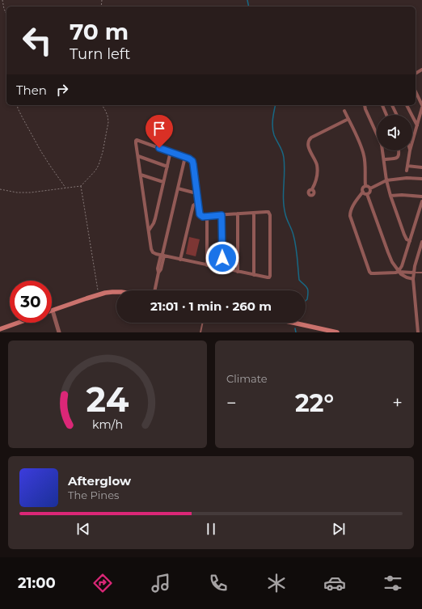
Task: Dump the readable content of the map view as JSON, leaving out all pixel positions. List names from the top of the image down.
{
  "page": {
    "turn": ["70 m", "Turn left"],
    "then": "Then",
    "limit": "30",
    "trip": "21:01 · 1 min · 260 m",
    "tile": "Climate",
    "heat": ["−", "22°", "+"],
    "song": ["Afterglow", "The Pines"],
    "tabs": "21:00",
    "gauge": ["24", "km/h"]
  }
}
